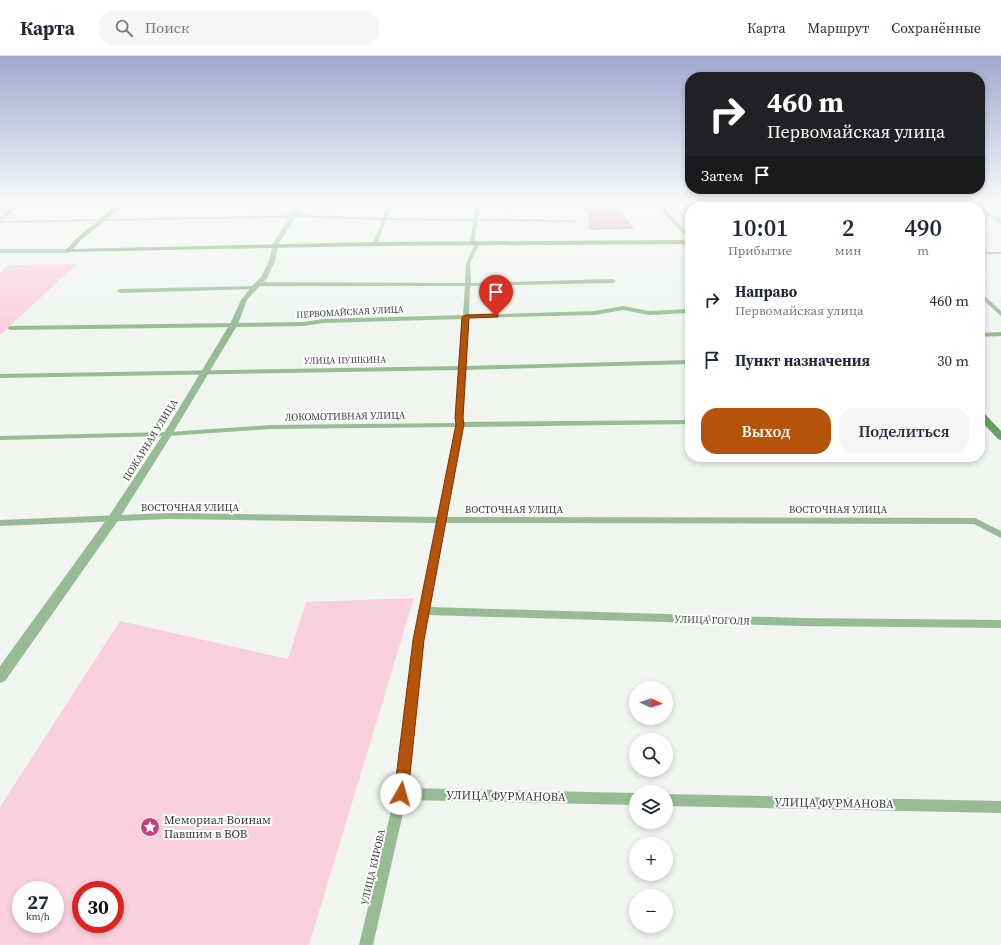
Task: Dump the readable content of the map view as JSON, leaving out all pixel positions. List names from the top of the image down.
{
  "streets": {
    "street": [
      "ПЕРВОМАЙСКАЯ УЛИЦА",
      "УЛИЦА ПУШКИНА",
      "ЛОКОМОТИВНАЯ УЛИЦА",
      "ПОЖАРНАЯ УЛИЦА",
      "ВОСТОЧНАЯ УЛИЦА",
      "УЛИЦА ГОГОЛЯ",
      "УЛИЦА ФУРМАНОВА",
      "УЛИЦА КИРОВА"
    ]
  },
  "crossings": [
    ["ПЕРВОМАЙСКАЯ УЛИЦА", "ПОЖАРНАЯ УЛИЦА"],
    ["ПЕРВОМАЙСКАЯ УЛИЦА", "УЛИЦА КИРОВА"],
    ["УЛИЦА ПУШКИНА", "ПОЖАРНАЯ УЛИЦА"],
    ["УЛИЦА ПУШКИНА", "УЛИЦА КИРОВА"],
    ["ЛОКОМОТИВНАЯ УЛИЦА", "ПОЖАРНАЯ УЛИЦА"],
    ["ЛОКОМОТИВНАЯ УЛИЦА", "УЛИЦА КИРОВА"],
    ["ПОЖАРНАЯ УЛИЦА", "ВОСТОЧНАЯ УЛИЦА"],
    ["ВОСТОЧНАЯ УЛИЦА", "УЛИЦА КИРОВА"],
    ["УЛИЦА ГОГОЛЯ", "УЛИЦА КИРОВА"],
    ["УЛИЦА ФУРМАНОВА", "УЛИЦА КИРОВА"]
  ],
  "places": {
    "place": ["Мемориал Воинам Павшим в ВОВ"]
  },
  "north": "right",
  "page": {
    "header": "Карта",
    "search": "Поиск",
    "nav": ["Карта", "Маршрут", "Сохранённые"],
    "turn": ["460 m", "Первомайская улица"],
    "then": "Затем",
    "eta": [
      "10:01",
      "Прибытие",
      "2",
      "мин",
      "490",
      "m"
    ],
    "list": [
      {
        "name": "Направо",
        "note": "Первомайская улица",
        "value": "460 m"
      },
      {
        "name": "Пункт назначения",
        "value": "30 m"
      }
    ],
    "buttons": ["Выход", "Поделиться"],
    "map_buttons": ["+", "−"],
    "speed": "27 km/h",
    "limit": "30"
  }
}
